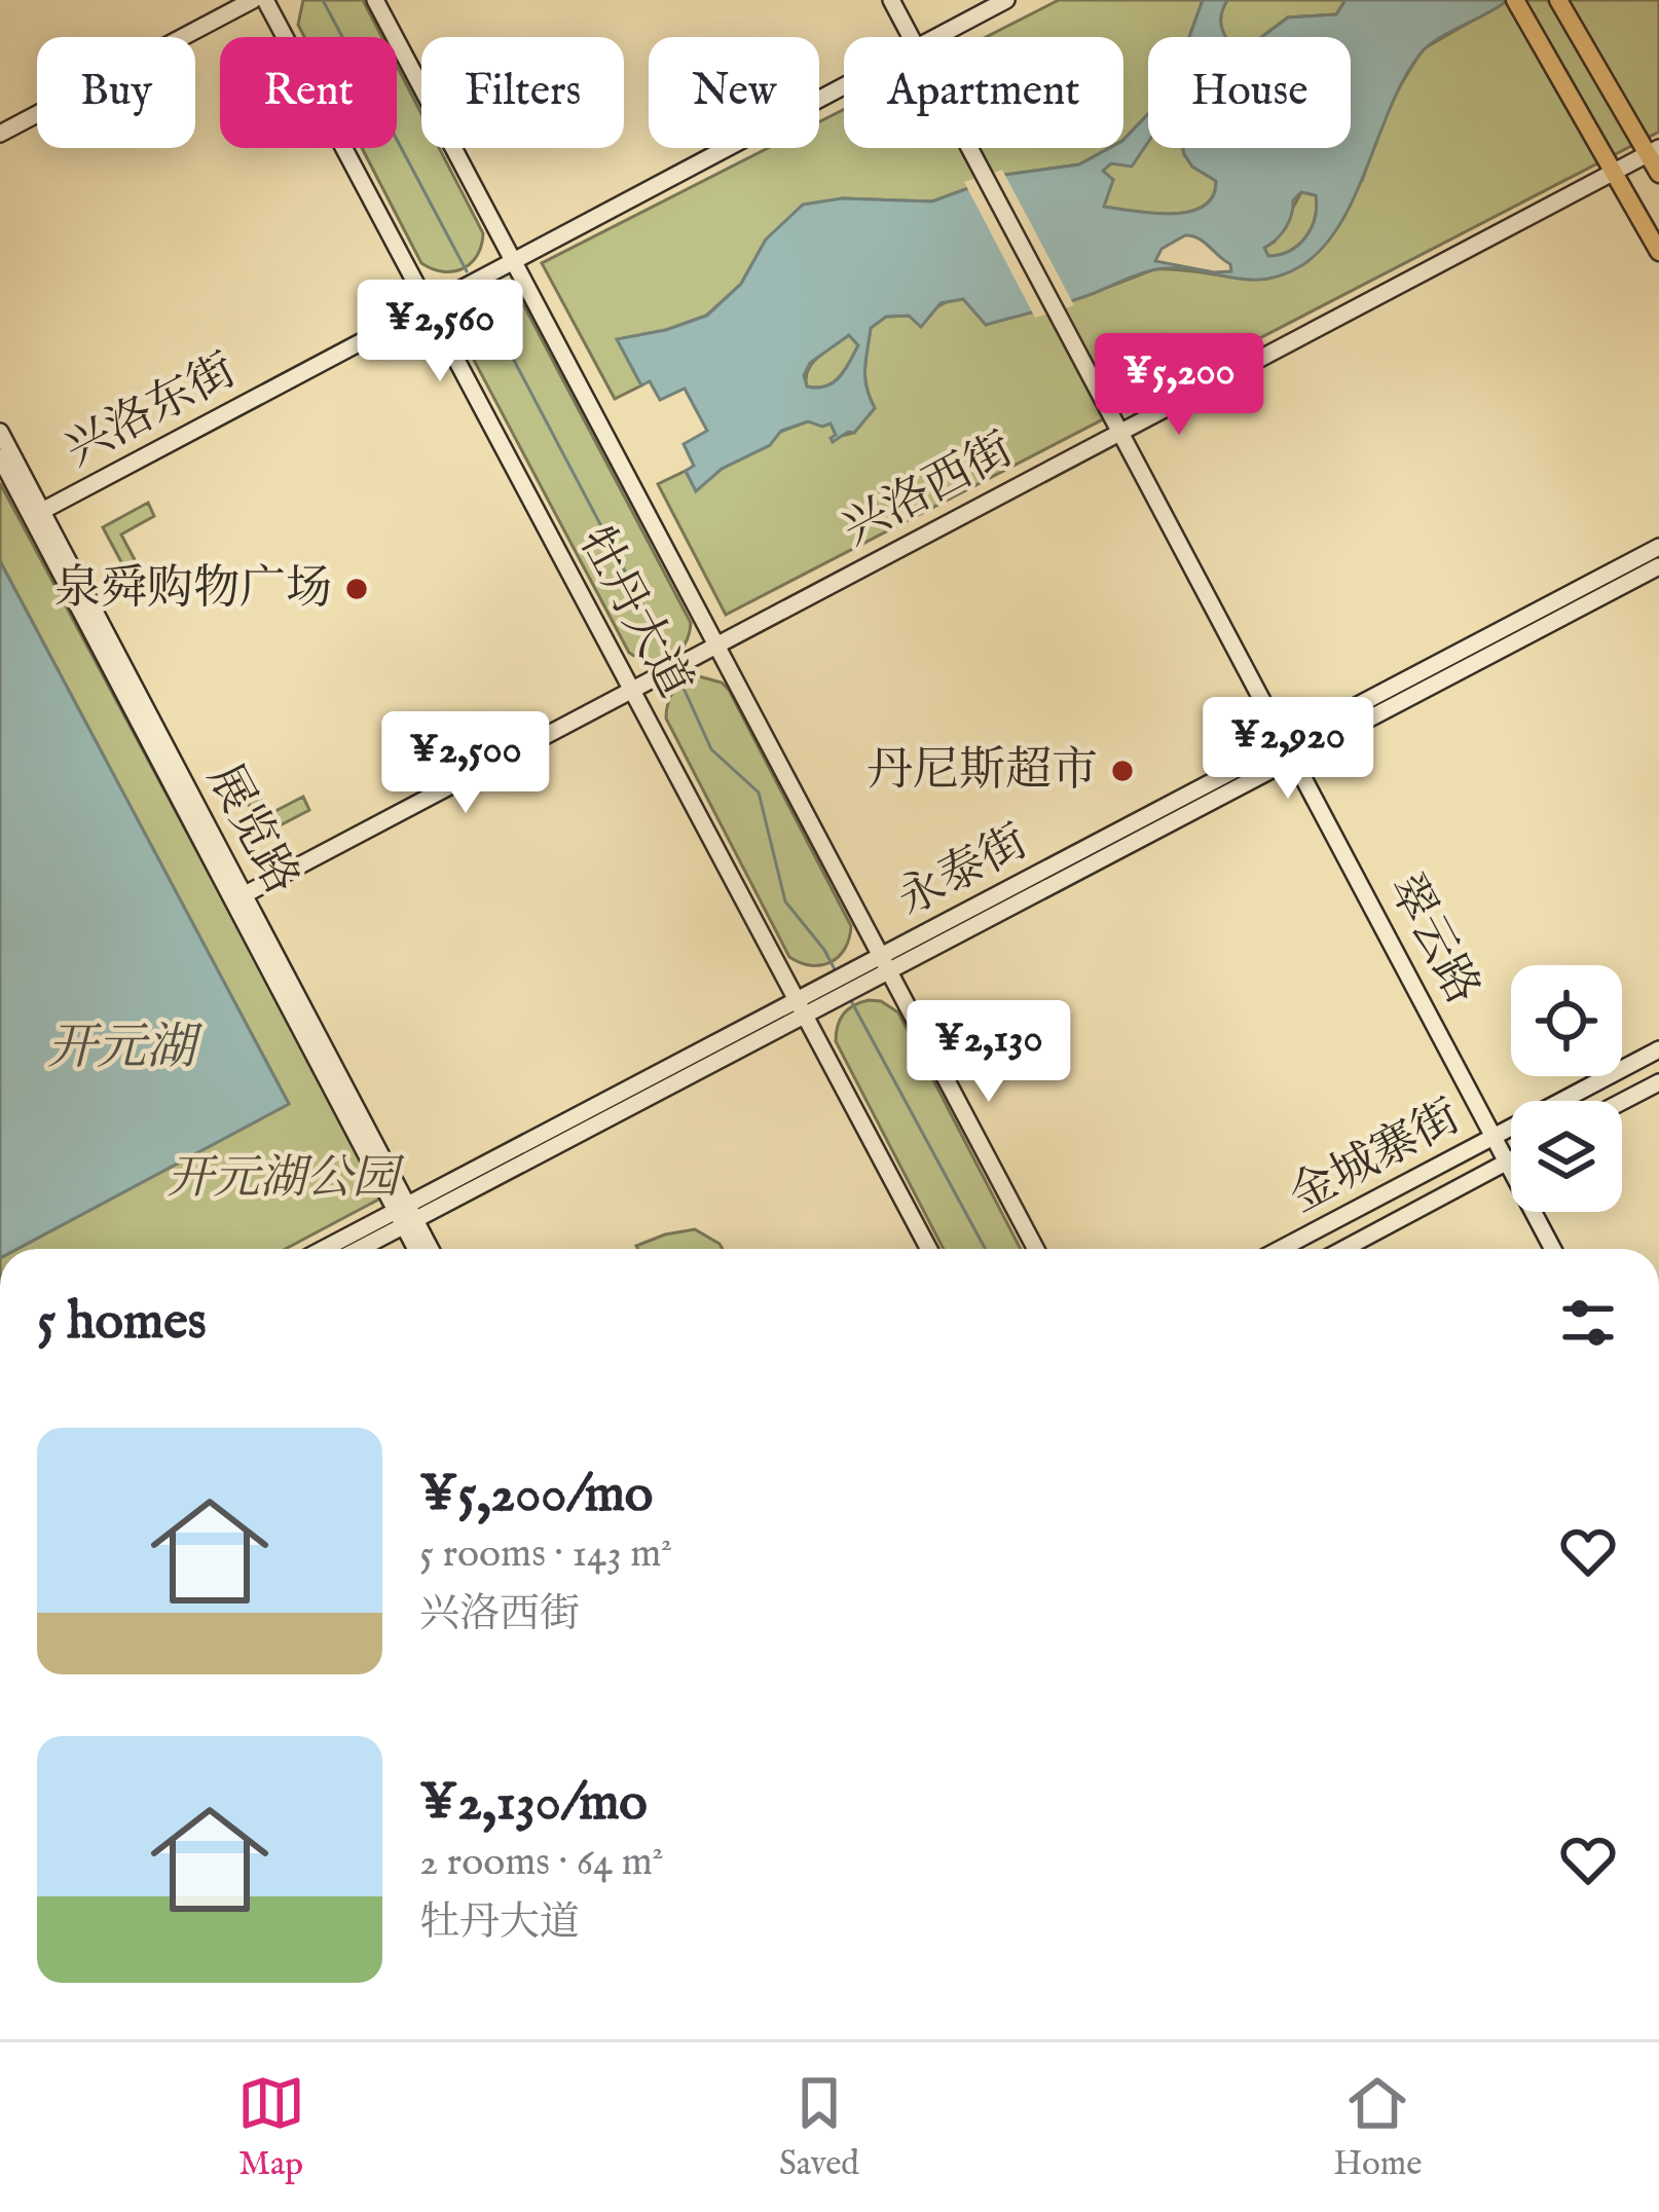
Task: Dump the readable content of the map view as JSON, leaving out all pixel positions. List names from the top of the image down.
{
  "streets": {
    "main road": [
      "兴洛东街",
      "兴洛西街",
      "牡丹大道",
      "展览路",
      "永泰街",
      "翠云路",
      "金城寨街"
    ]
  },
  "crossings": [
    ["兴洛东街", "牡丹大道"],
    ["兴洛东街", "展览路"],
    ["兴洛西街", "牡丹大道"],
    ["兴洛西街", "展览路"],
    ["兴洛西街", "翠云路"],
    ["牡丹大道", "永泰街"],
    ["展览路", "永泰街"],
    ["永泰街", "翠云路"],
    ["翠云路", "金城寨街"]
  ],
  "water": ["开元湖"],
  "parks": ["开元湖公园"],
  "places": ["泉舜购物广场", "丹尼斯超市"],
  "page": {
    "chip": [
      "Buy",
      "Rent",
      "Filters",
      "New",
      "Apartment",
      "House"
    ],
    "price": [
      "¥2,560",
      "¥5,200",
      "¥2,920",
      "¥2,500",
      "¥2,130"
    ],
    "heading": "5 homes",
    "list": [
      {
        "name": "¥5,200/mo",
        "note": "5 rooms · 143 m² · 兴洛西街"
      },
      {
        "name": "¥2,130/mo",
        "note": "2 rooms · 64 m² · 牡丹大道"
      }
    ],
    "tabs": ["Map", "Saved", "Home"]
  }
}
